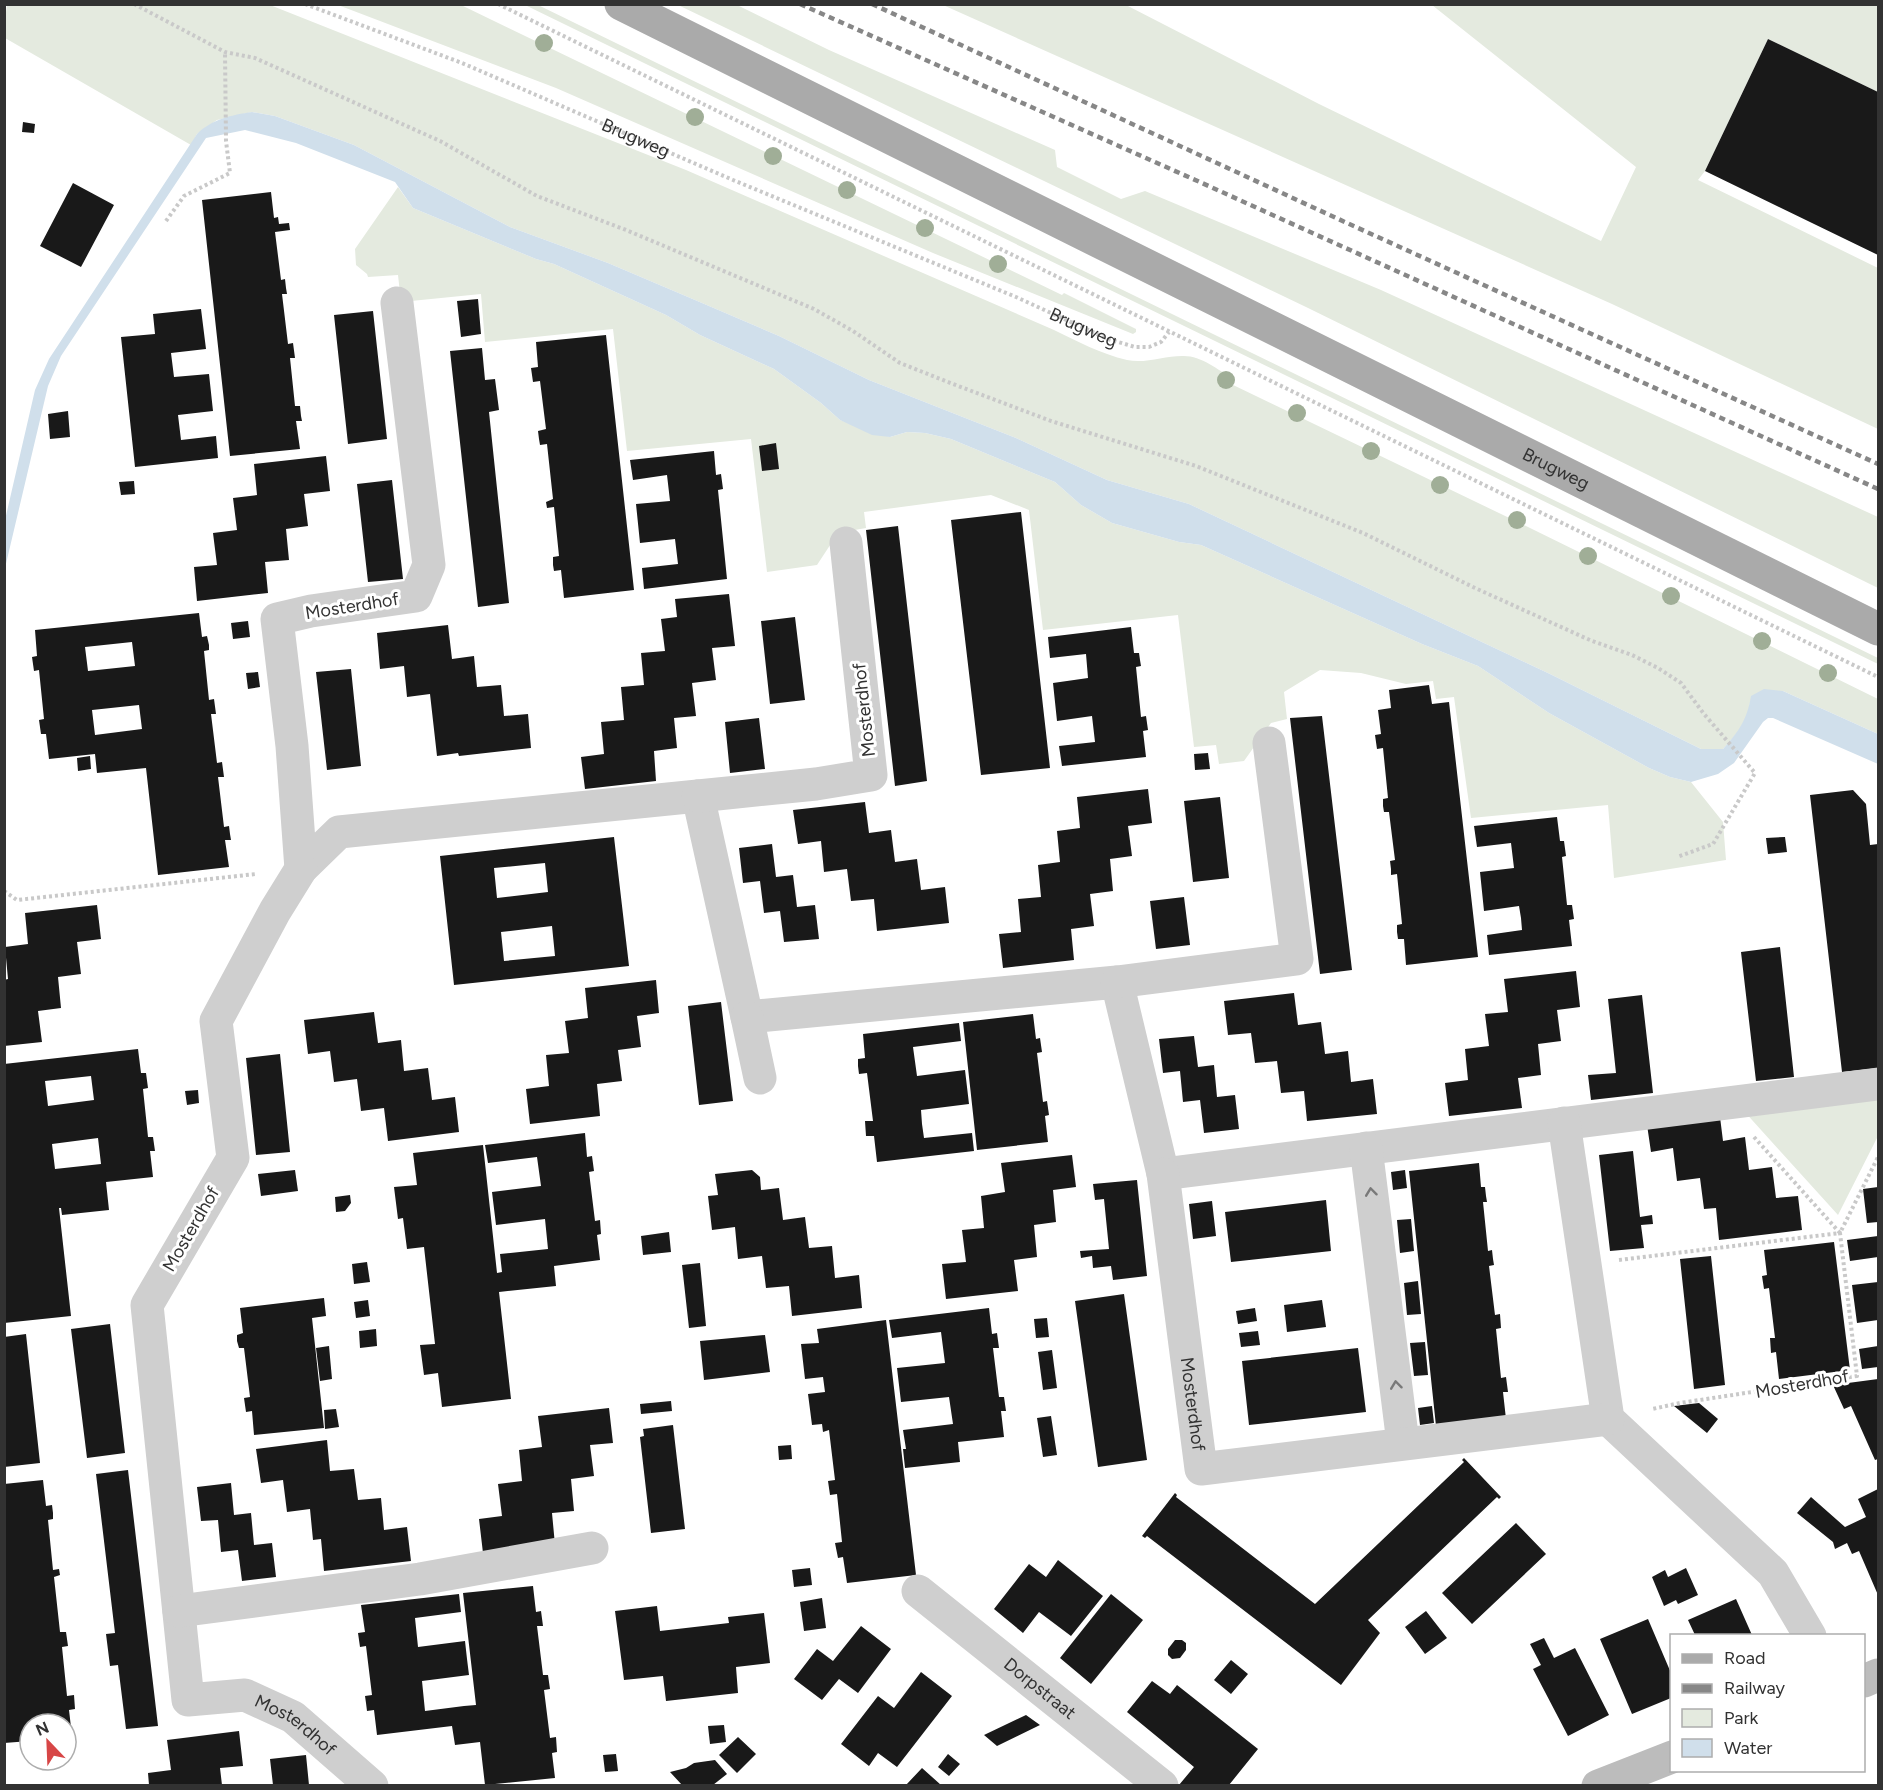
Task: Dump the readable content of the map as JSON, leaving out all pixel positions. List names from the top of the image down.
{
  "streets": {
    "main road": ["Brugweg"],
    "street": ["Mosterdhof", "Dorpstraat"]
  },
  "legend": [
    "Road",
    "Railway",
    "Park",
    "Water"
  ],
  "north": "top left"
}
